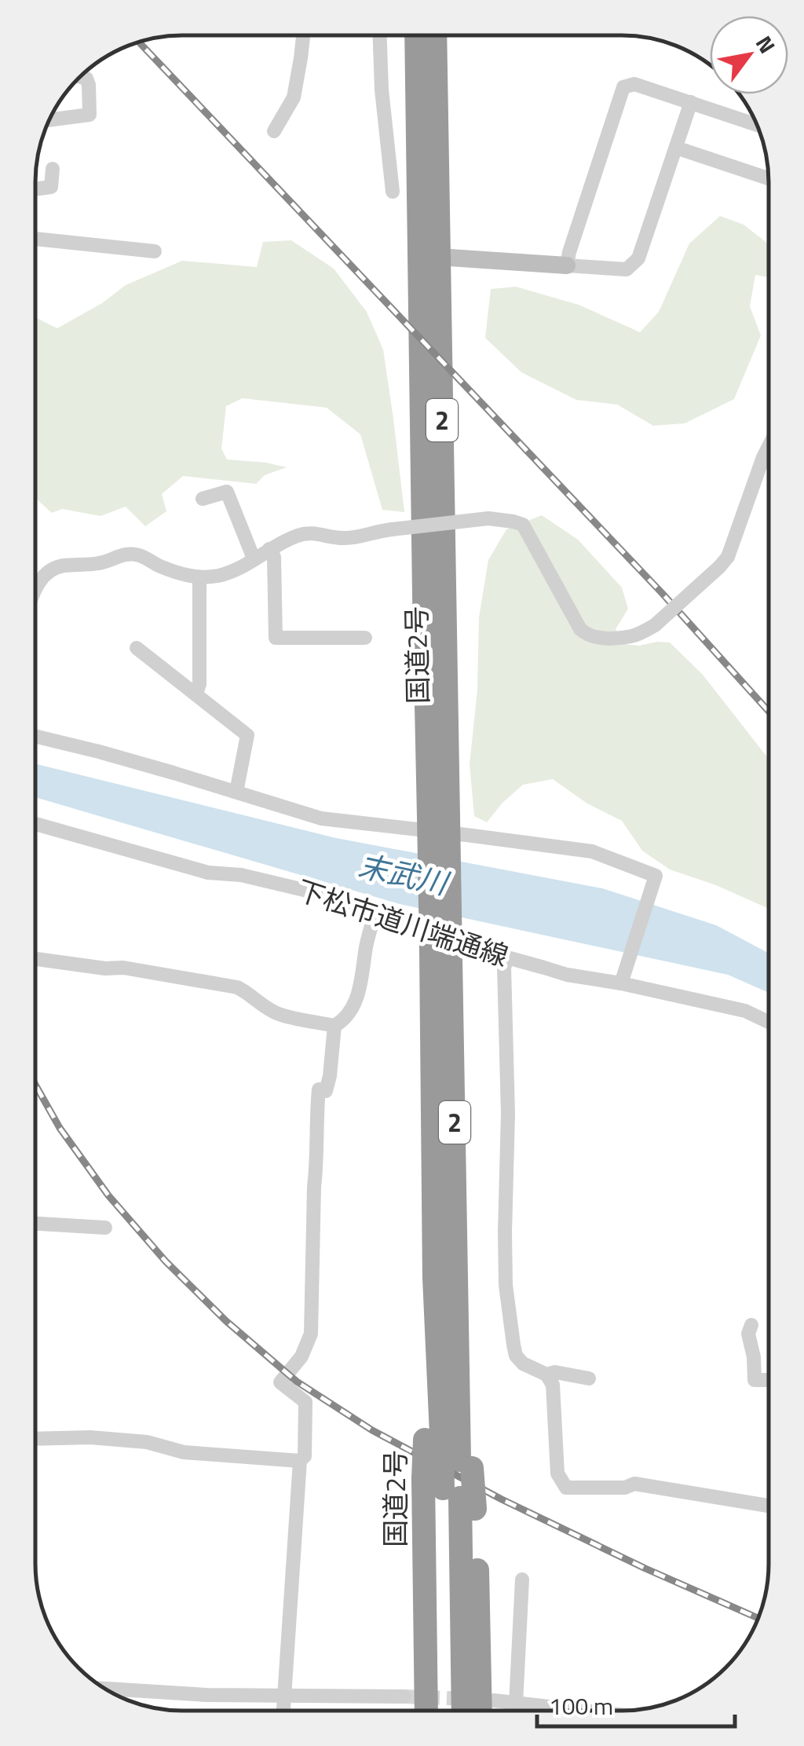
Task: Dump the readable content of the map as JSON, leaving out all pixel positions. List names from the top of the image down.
{
  "streets": {
    "highway": ["2", "国道2号"],
    "street": ["下松市道川端通線"]
  },
  "water": ["末武川"],
  "scale_bar": "100 m",
  "north": "top right"
}
